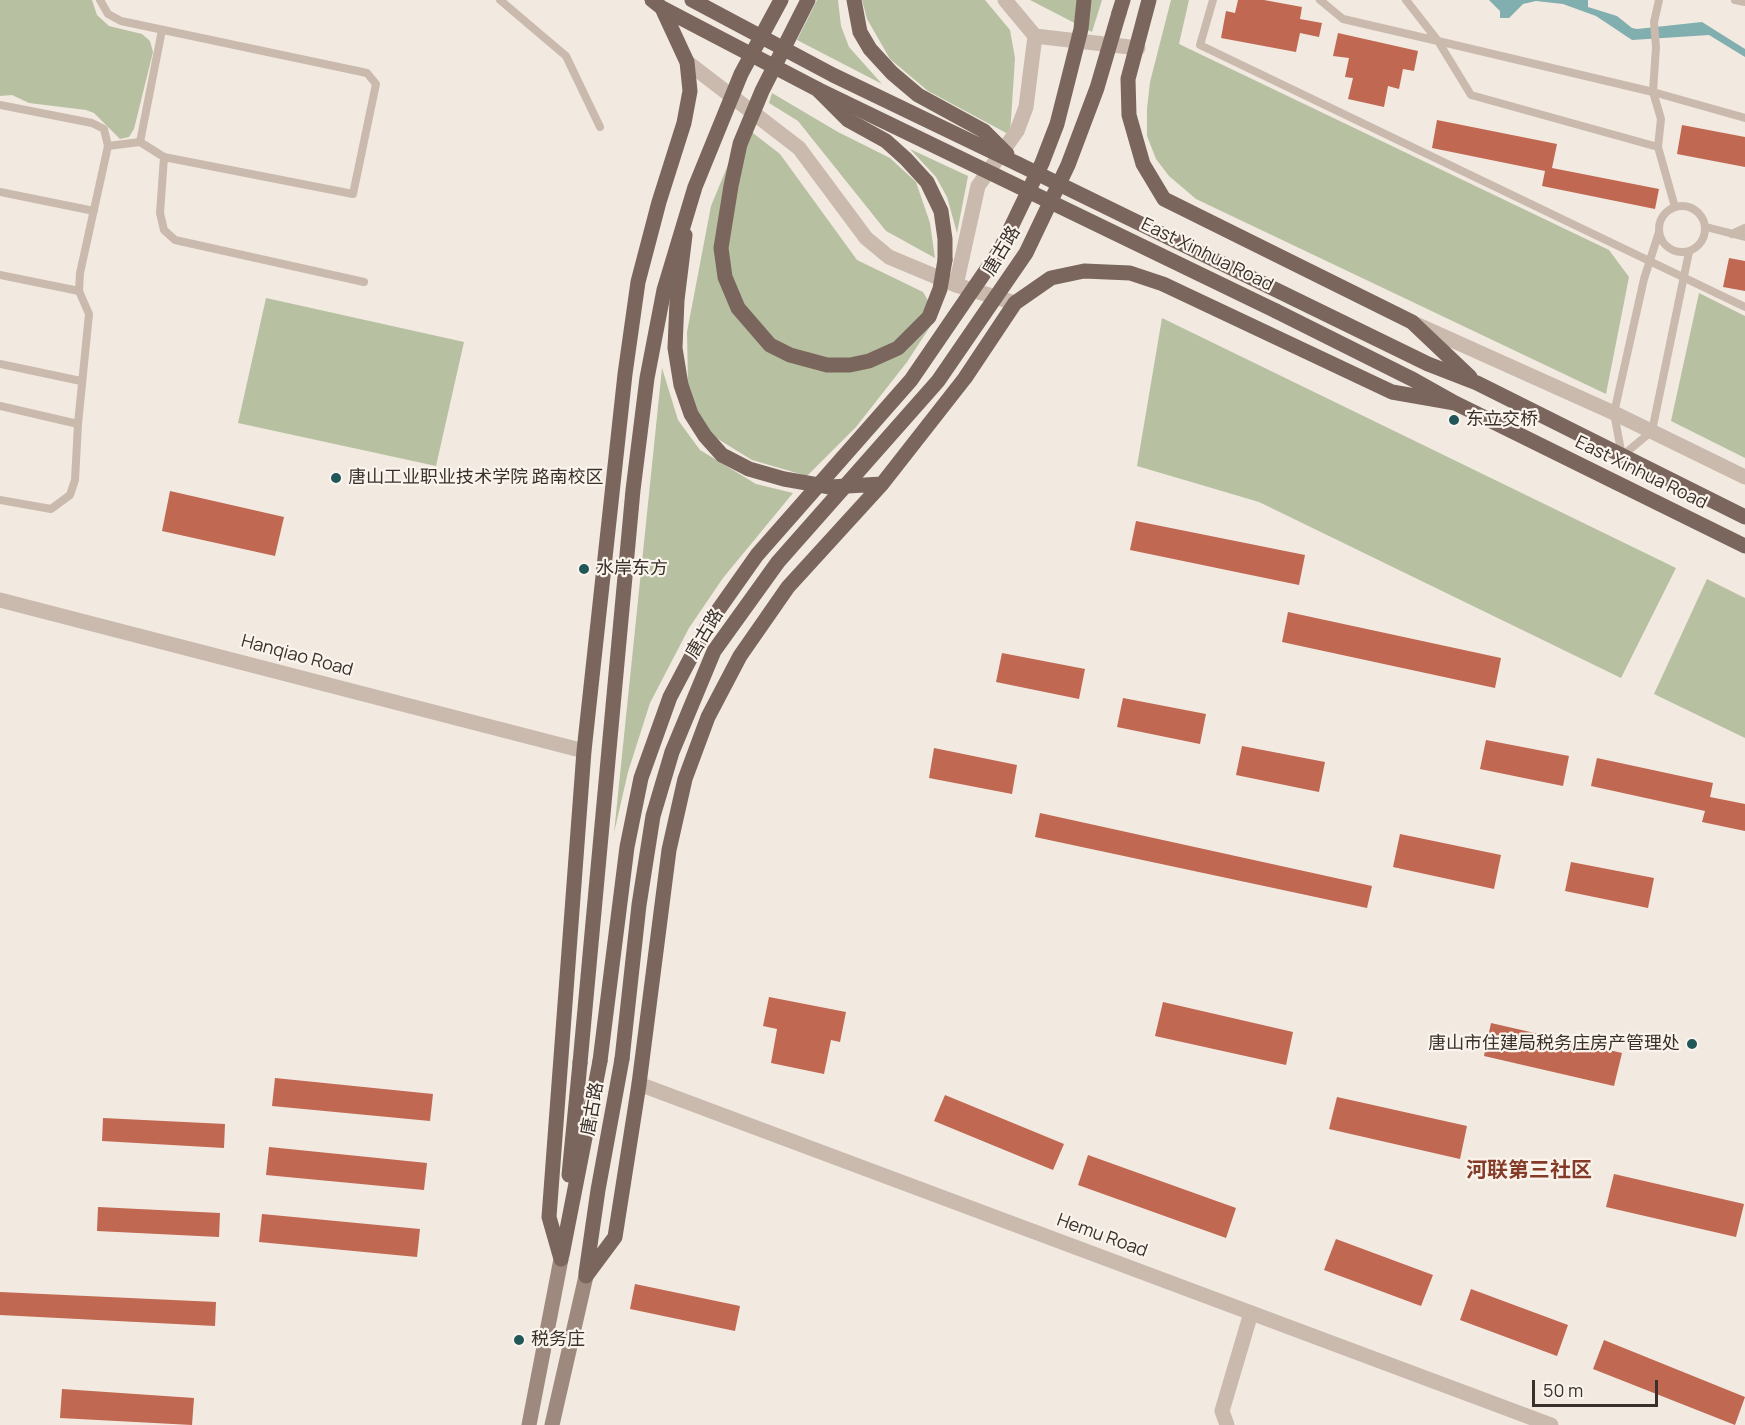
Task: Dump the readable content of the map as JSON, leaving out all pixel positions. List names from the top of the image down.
{
  "streets": {
    "main road": ["唐古路", "East Xinhua Road"],
    "street": ["Hanqiao Road", "Hemu Road"]
  },
  "districts": ["河联第三社区"],
  "places": [
    "东立交桥",
    "唐山工业职业技术学院 路南校区",
    "水岸东方",
    "唐山市住建局税务庄房产管理处",
    "税务庄"
  ],
  "scale_bar": "50 m"
}
